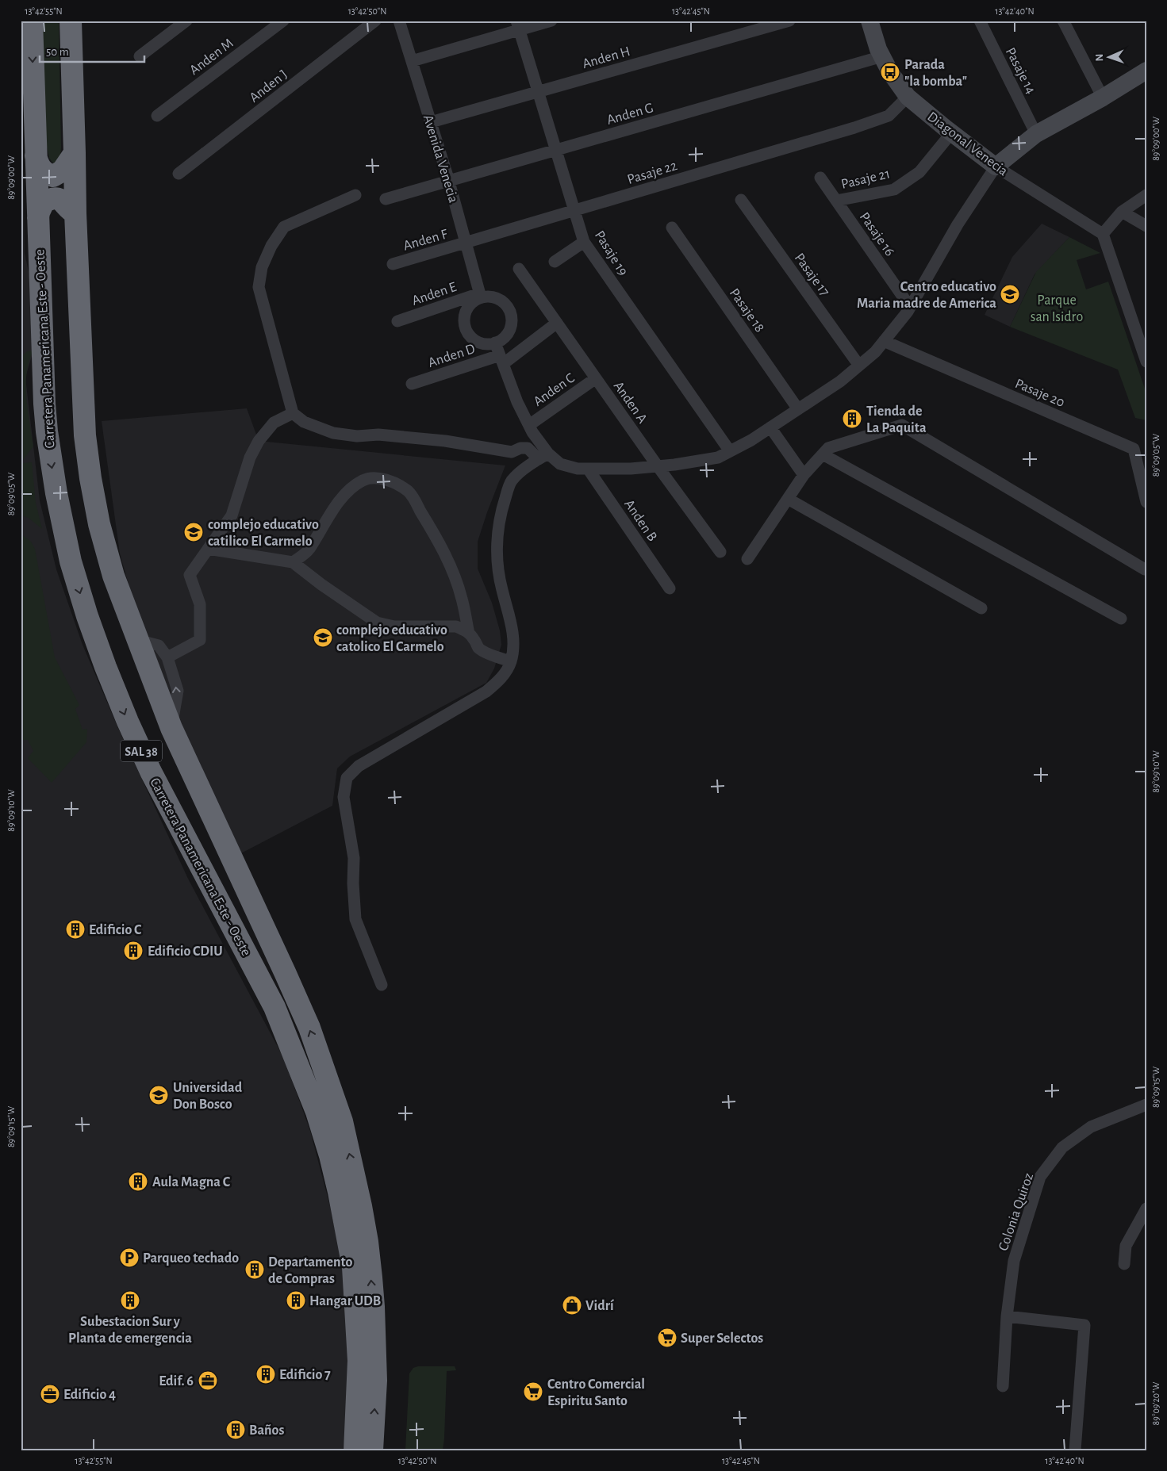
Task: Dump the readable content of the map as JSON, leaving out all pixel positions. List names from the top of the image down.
{
  "streets": {
    "highway": ["Carretera Panamericana Este - Oeste", "SAL 38"],
    "street": [
      "Anden M",
      "Anden H",
      "Pasaje 14",
      "Anden J",
      "Anden G",
      "Diagonal Venecia",
      "Avenida Venecia",
      "Pasaje 22",
      "Pasaje 21",
      "Pasaje 16",
      "Anden F",
      "Pasaje 19",
      "Pasaje 17",
      "Anden E",
      "Pasaje 18",
      "Anden D",
      "Anden C",
      "Pasaje 20",
      "Anden A",
      "Anden B",
      "Colonia Quiroz"
    ]
  },
  "crossings": [
    ["Anden H", "Avenida Venecia"],
    ["Anden H", "Pasaje 19"],
    ["Anden G", "Diagonal Venecia"],
    ["Anden G", "Avenida Venecia"],
    ["Anden G", "Pasaje 19"],
    ["Diagonal Venecia", "Pasaje 22"],
    ["Diagonal Venecia", "Pasaje 21"],
    ["Avenida Venecia", "Pasaje 22"],
    ["Avenida Venecia", "Anden F"],
    ["Avenida Venecia", "Anden E"],
    ["Pasaje 22", "Anden F"],
    ["Pasaje 22", "Pasaje 19"],
    ["Pasaje 21", "Pasaje 16"],
    ["Anden D", "Anden A"],
    ["Anden C", "Anden A"]
  ],
  "parks": ["Parque san Isidro"],
  "places": {
    "bus stop": ["Parada \"la bomba\""],
    "school or university": [
      "Centro educativo Maria madre de America",
      "complejo educativo catilico El Carmelo",
      "complejo educativo catolico El Carmelo",
      "Universidad Don Bosco"
    ],
    "building": [
      "Tienda de La Paquita",
      "Edificio C",
      "Edificio CDIU",
      "Aula Magna C",
      "Departamento de Compras",
      "Subestacion Sur y Planta de emergencia",
      "Hangar UDB",
      "Edificio 7",
      "Baños"
    ],
    "parking": ["Parqueo techado"],
    "shop": ["Vidrí"],
    "supermarket": ["Super Selectos", "Centro Comercial Espiritu Santo"],
    "office": ["Edif. 6", "Edificio 4"]
  },
  "scale_bar": "50 m",
  "north": "left",
  "coordinates": [
    "13°42'55\"N",
    "13°42'50\"N",
    "13°42'45\"N",
    "13°42'40\"N",
    "89°09'00\"W",
    "89°09'05\"W",
    "89°09'10\"W",
    "89°09'15\"W",
    "89°09'20\"W"
  ]
}
